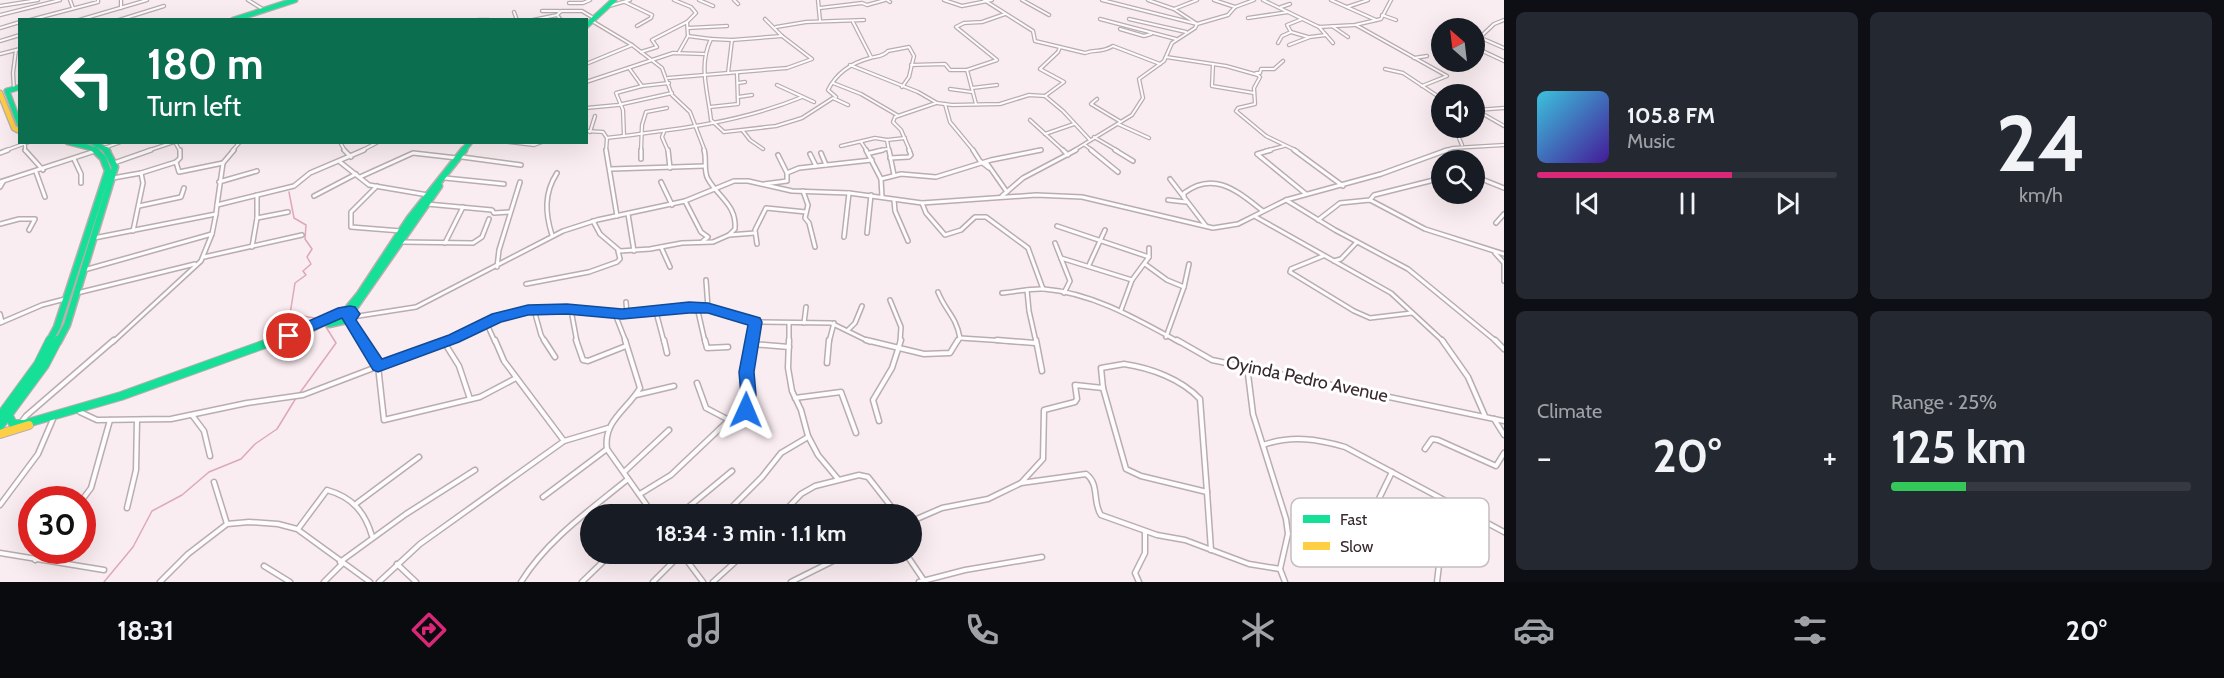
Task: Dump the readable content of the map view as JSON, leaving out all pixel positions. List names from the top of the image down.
{
  "streets": {
    "street": ["Oyinda Pedro Avenue"]
  },
  "legend": ["Fast", "Slow"],
  "north": "top left",
  "page": {
    "tile": [
      ["24", "km/h"],
      "Climate",
      ["Range · 25%", "125 km"]
    ],
    "turn": ["180 m", "Turn left"],
    "song": ["105.8 FM", "Music"],
    "heat": ["−", "20°", "+"],
    "limit": "30",
    "trip": "18:34 · 3 min · 1.1 km",
    "tabs": ["18:31", "20°"]
  }
}
